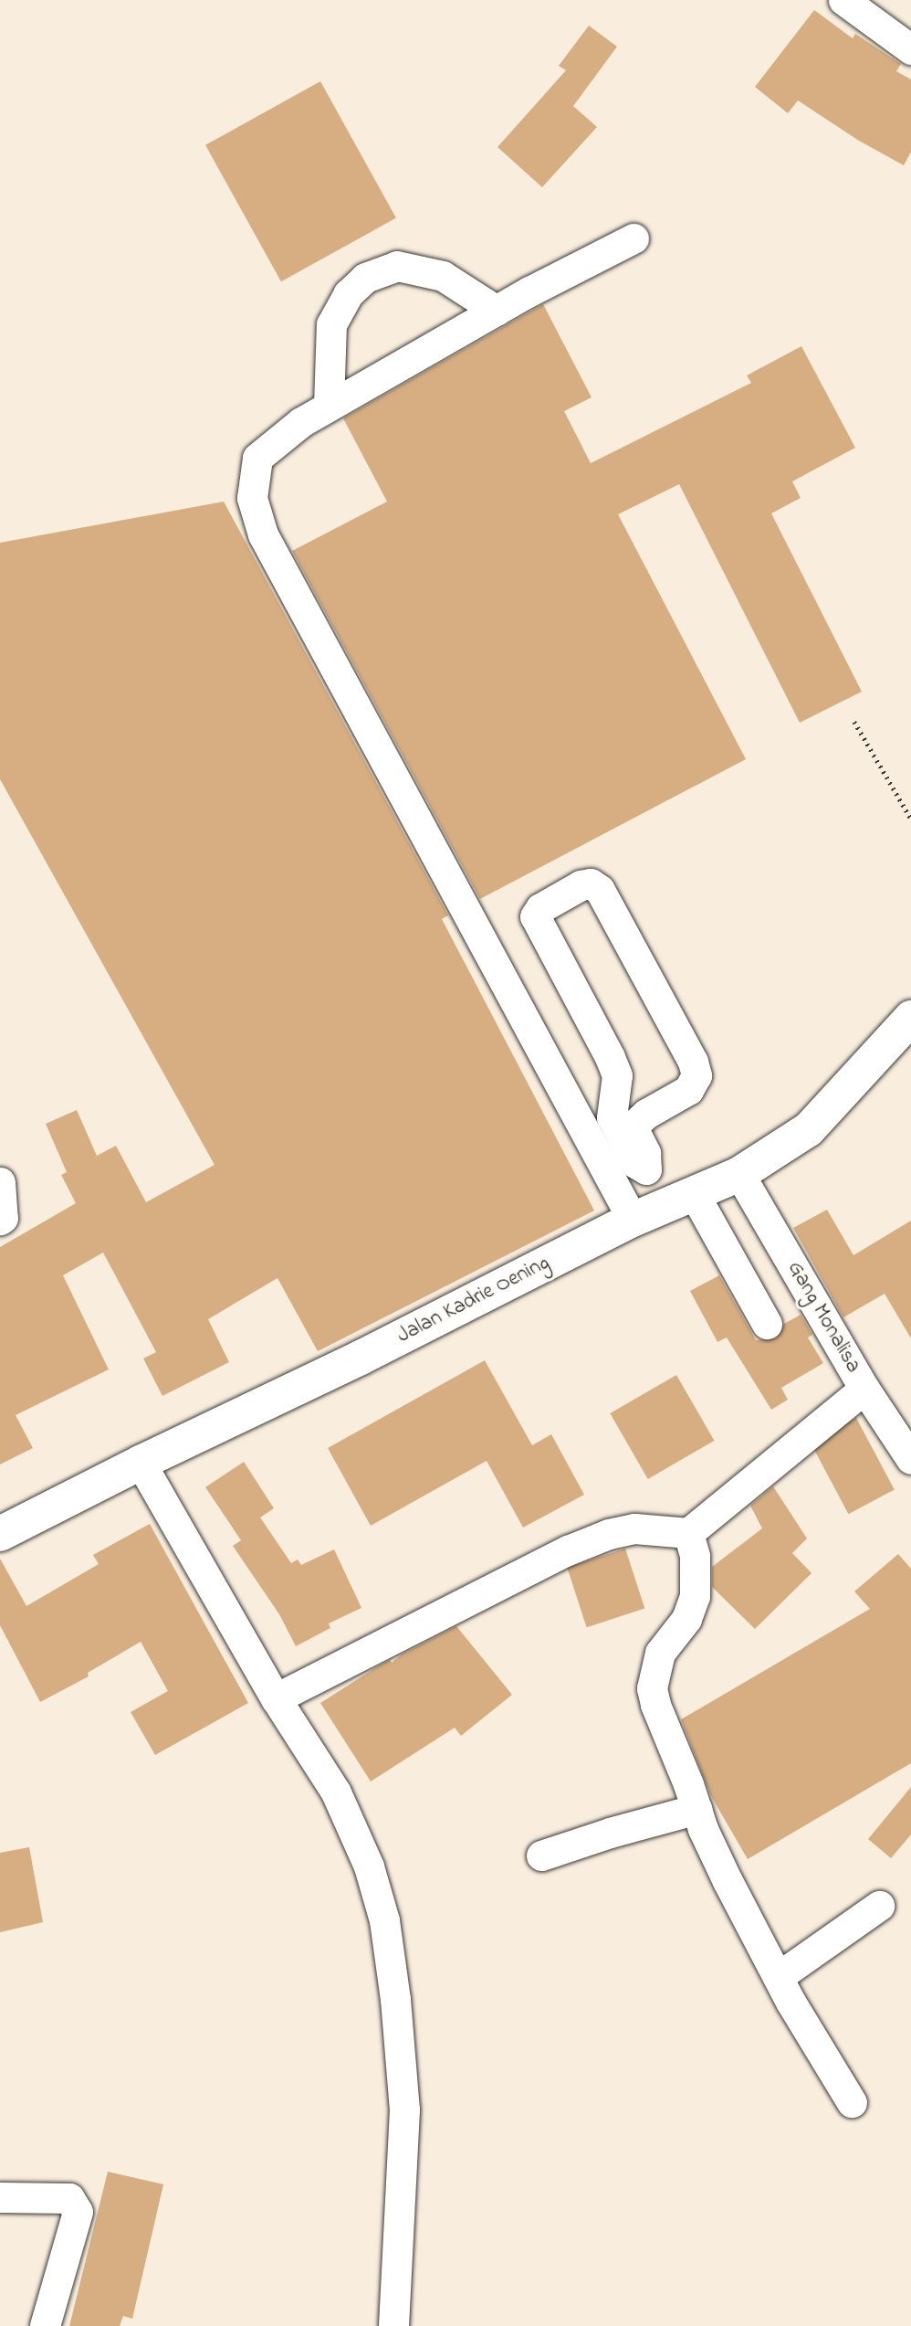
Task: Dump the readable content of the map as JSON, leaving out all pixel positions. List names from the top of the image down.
{
  "streets": {
    "main road": ["Jalan Kadrie Oening"],
    "street": ["Gang Monalisa"]
  },
  "crossings": [
    ["Jalan Kadrie Oening", "Gang Monalisa"]
  ]
}
